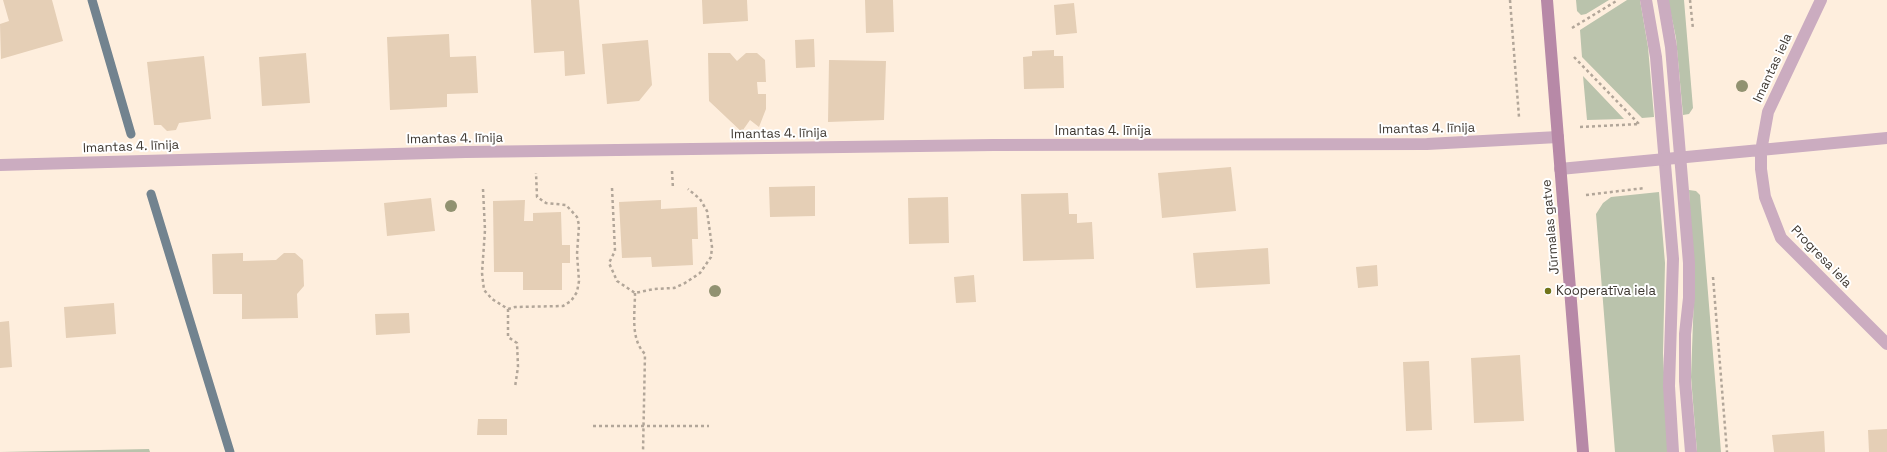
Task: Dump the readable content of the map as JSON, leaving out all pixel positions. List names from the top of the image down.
{
  "streets": {
    "main road": ["Jūrmalas gatve"],
    "street": ["Imantas iela", "Imantas 4. līnija", "Progresa iela"]
  },
  "crossings": [
    ["Imantas iela", "Progresa iela"],
    ["Imantas 4. līnija", "Jūrmalas gatve"]
  ],
  "places": ["Kooperatīva iela"]
}
